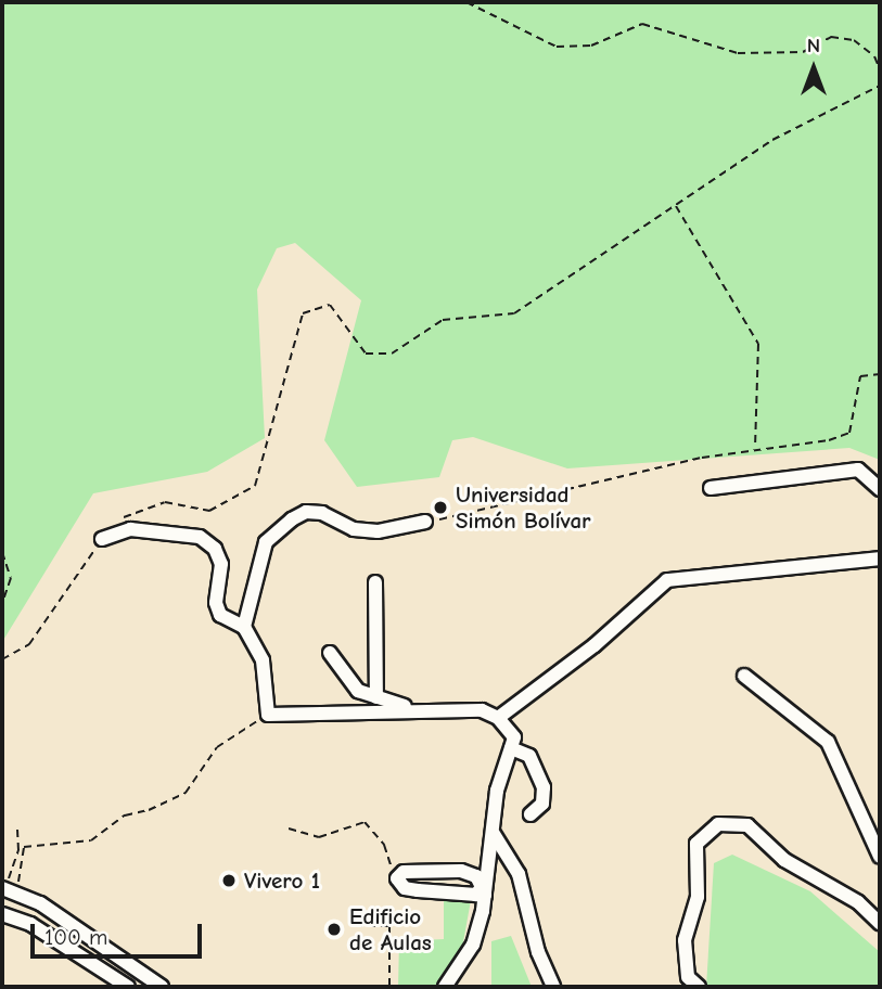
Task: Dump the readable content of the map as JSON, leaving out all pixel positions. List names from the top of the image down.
{
  "places": ["Universidad Simón Bolívar", "Vivero 1", "Edificio de Aulas"],
  "scale_bar": "100 m",
  "north": "top"
}
